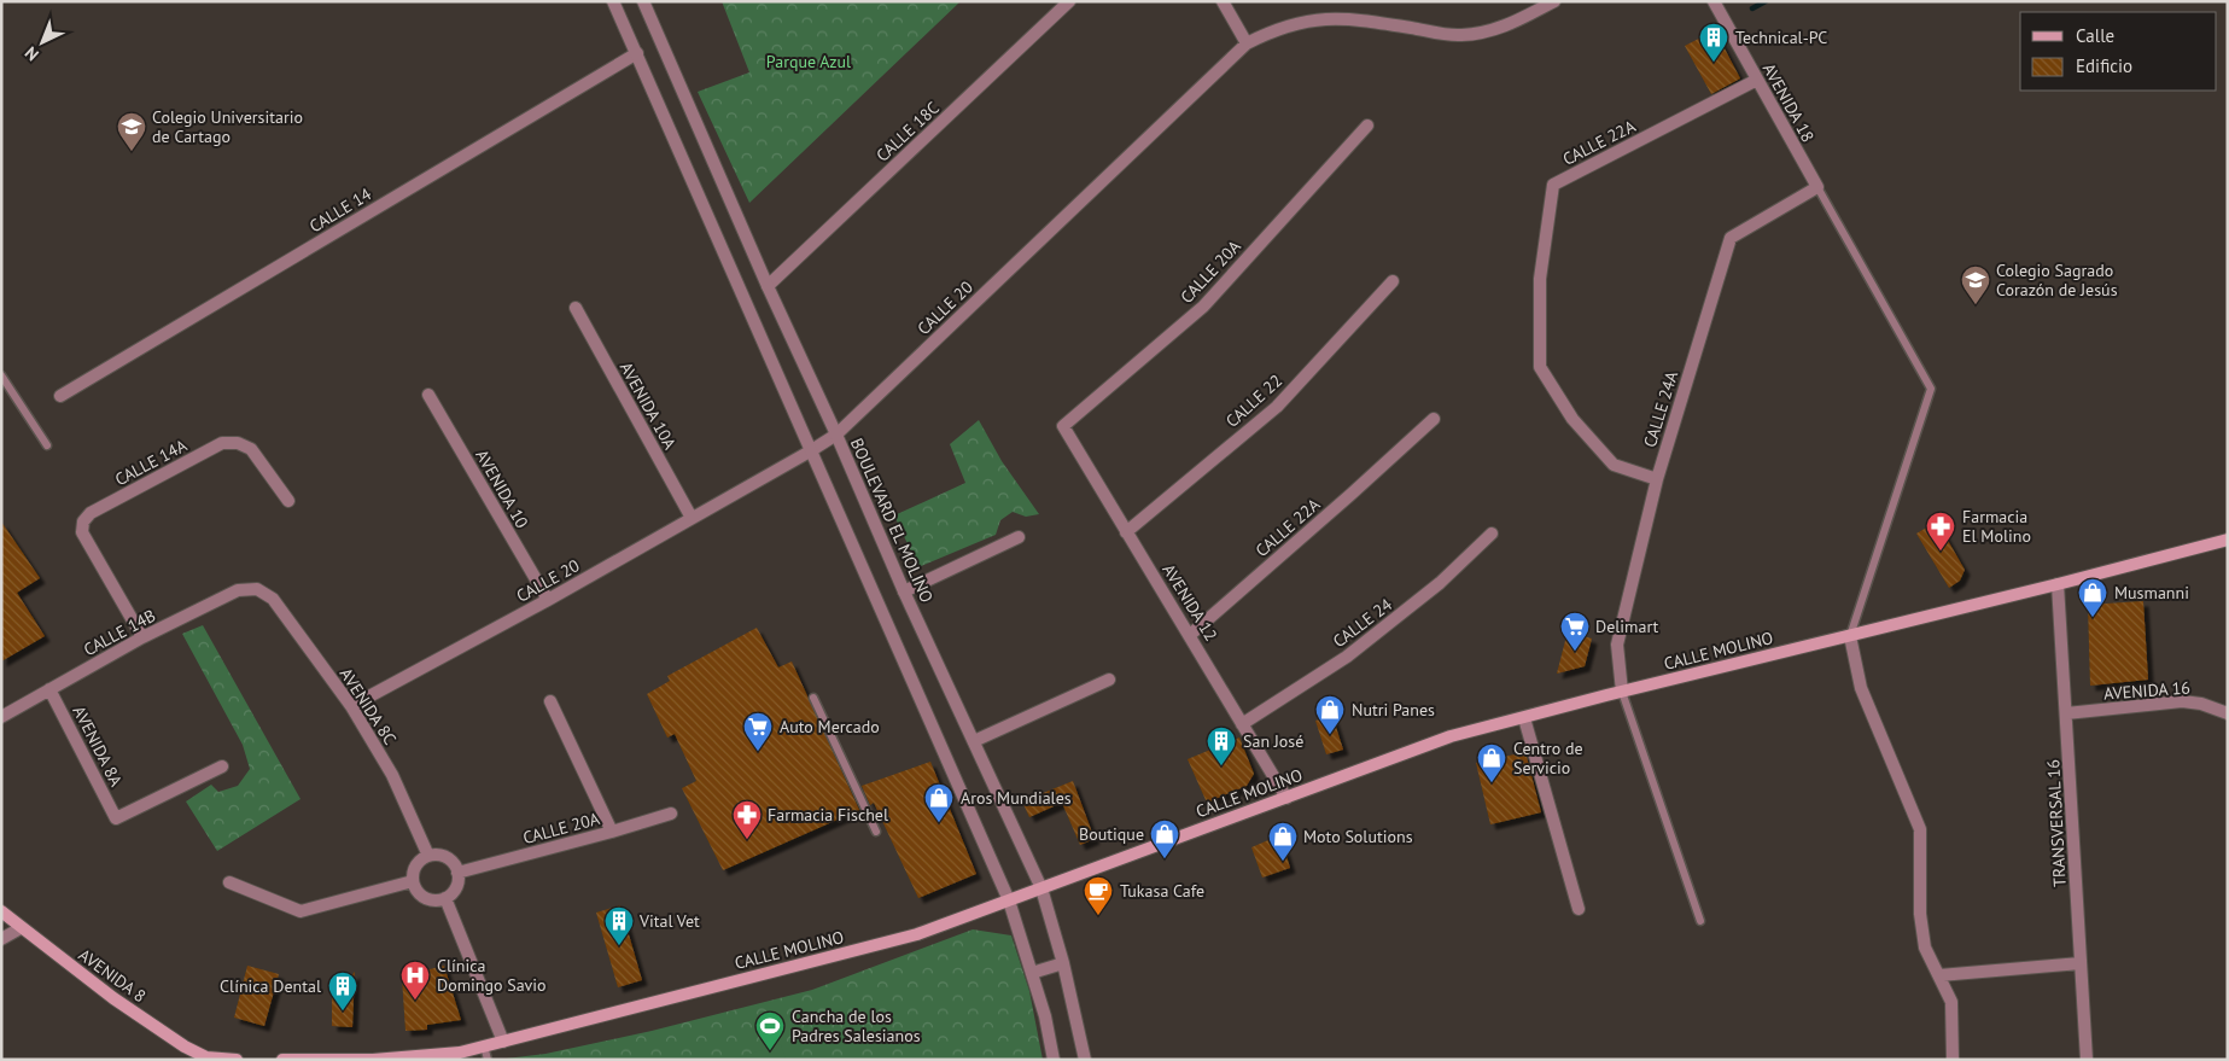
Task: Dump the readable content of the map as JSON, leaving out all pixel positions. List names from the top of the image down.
{
  "streets": {
    "main road": ["CALLE MOLINO", "AVENIDA 8"],
    "street": [
      "AVENIDA 18",
      "CALLE 18C",
      "CALLE 22A",
      "CALLE 14",
      "CALLE 20A",
      "CALLE 20",
      "CALLE 22",
      "AVENIDA 10A",
      "CALLE 24A",
      "CALLE 14A",
      "AVENIDA 10",
      "BOULEVARD EL MOLINO",
      "AVENIDA 12",
      "CALLE 24",
      "CALLE 14B",
      "AVENIDA 16",
      "AVENIDA 8C",
      "AVENIDA 8A",
      "TRANSVERSAL 16"
    ]
  },
  "crossings": [
    ["AVENIDA 18", "CALLE 22A"],
    ["AVENIDA 18", "CALLE 24A"],
    ["CALLE 18C", "BOULEVARD EL MOLINO"],
    ["CALLE 22A", "CALLE 24A"],
    ["CALLE 22A", "AVENIDA 12"],
    ["CALLE 20A", "AVENIDA 12"],
    ["CALLE 20A", "AVENIDA 8C"],
    ["CALLE 20", "AVENIDA 10A"],
    ["CALLE 20", "AVENIDA 10"],
    ["CALLE 20", "BOULEVARD EL MOLINO"],
    ["CALLE 20", "AVENIDA 8C"],
    ["CALLE 22", "AVENIDA 12"],
    ["CALLE 24A", "CALLE MOLINO"],
    ["CALLE 14A", "CALLE 14B"],
    ["BOULEVARD EL MOLINO", "CALLE MOLINO"],
    ["AVENIDA 12", "CALLE 24"],
    ["AVENIDA 12", "CALLE MOLINO"],
    ["CALLE 14B", "AVENIDA 8C"],
    ["CALLE 14B", "AVENIDA 8A"],
    ["CALLE MOLINO", "TRANSVERSAL 16"],
    ["AVENIDA 16", "TRANSVERSAL 16"]
  ],
  "parks": ["Parque Azul"],
  "places": {
    "building": [
      "Technical-PC",
      "San José",
      "Vital Vet",
      "Clínica Dental"
    ],
    "school or university": ["Colegio Universitario de Cartago", "Colegio Sagrado Corazón de Jesús"],
    "pharmacy": ["Farmacia El Molino", "Farmacia Fischel"],
    "shop": [
      "Musmanni",
      "Nutri Panes",
      "Centro de Servicio",
      "Aros Mundiales",
      "Boutique",
      "Moto Solutions"
    ],
    "supermarket": ["Delimart", "Auto Mercado"],
    "cafe": ["Tukasa Cafe"],
    "hospital": ["Clínica Domingo Savio"],
    "sports": ["Cancha de los Padres Salesianos"]
  },
  "legend": ["Calle", "Edificio"],
  "north": "bottom left"
}
